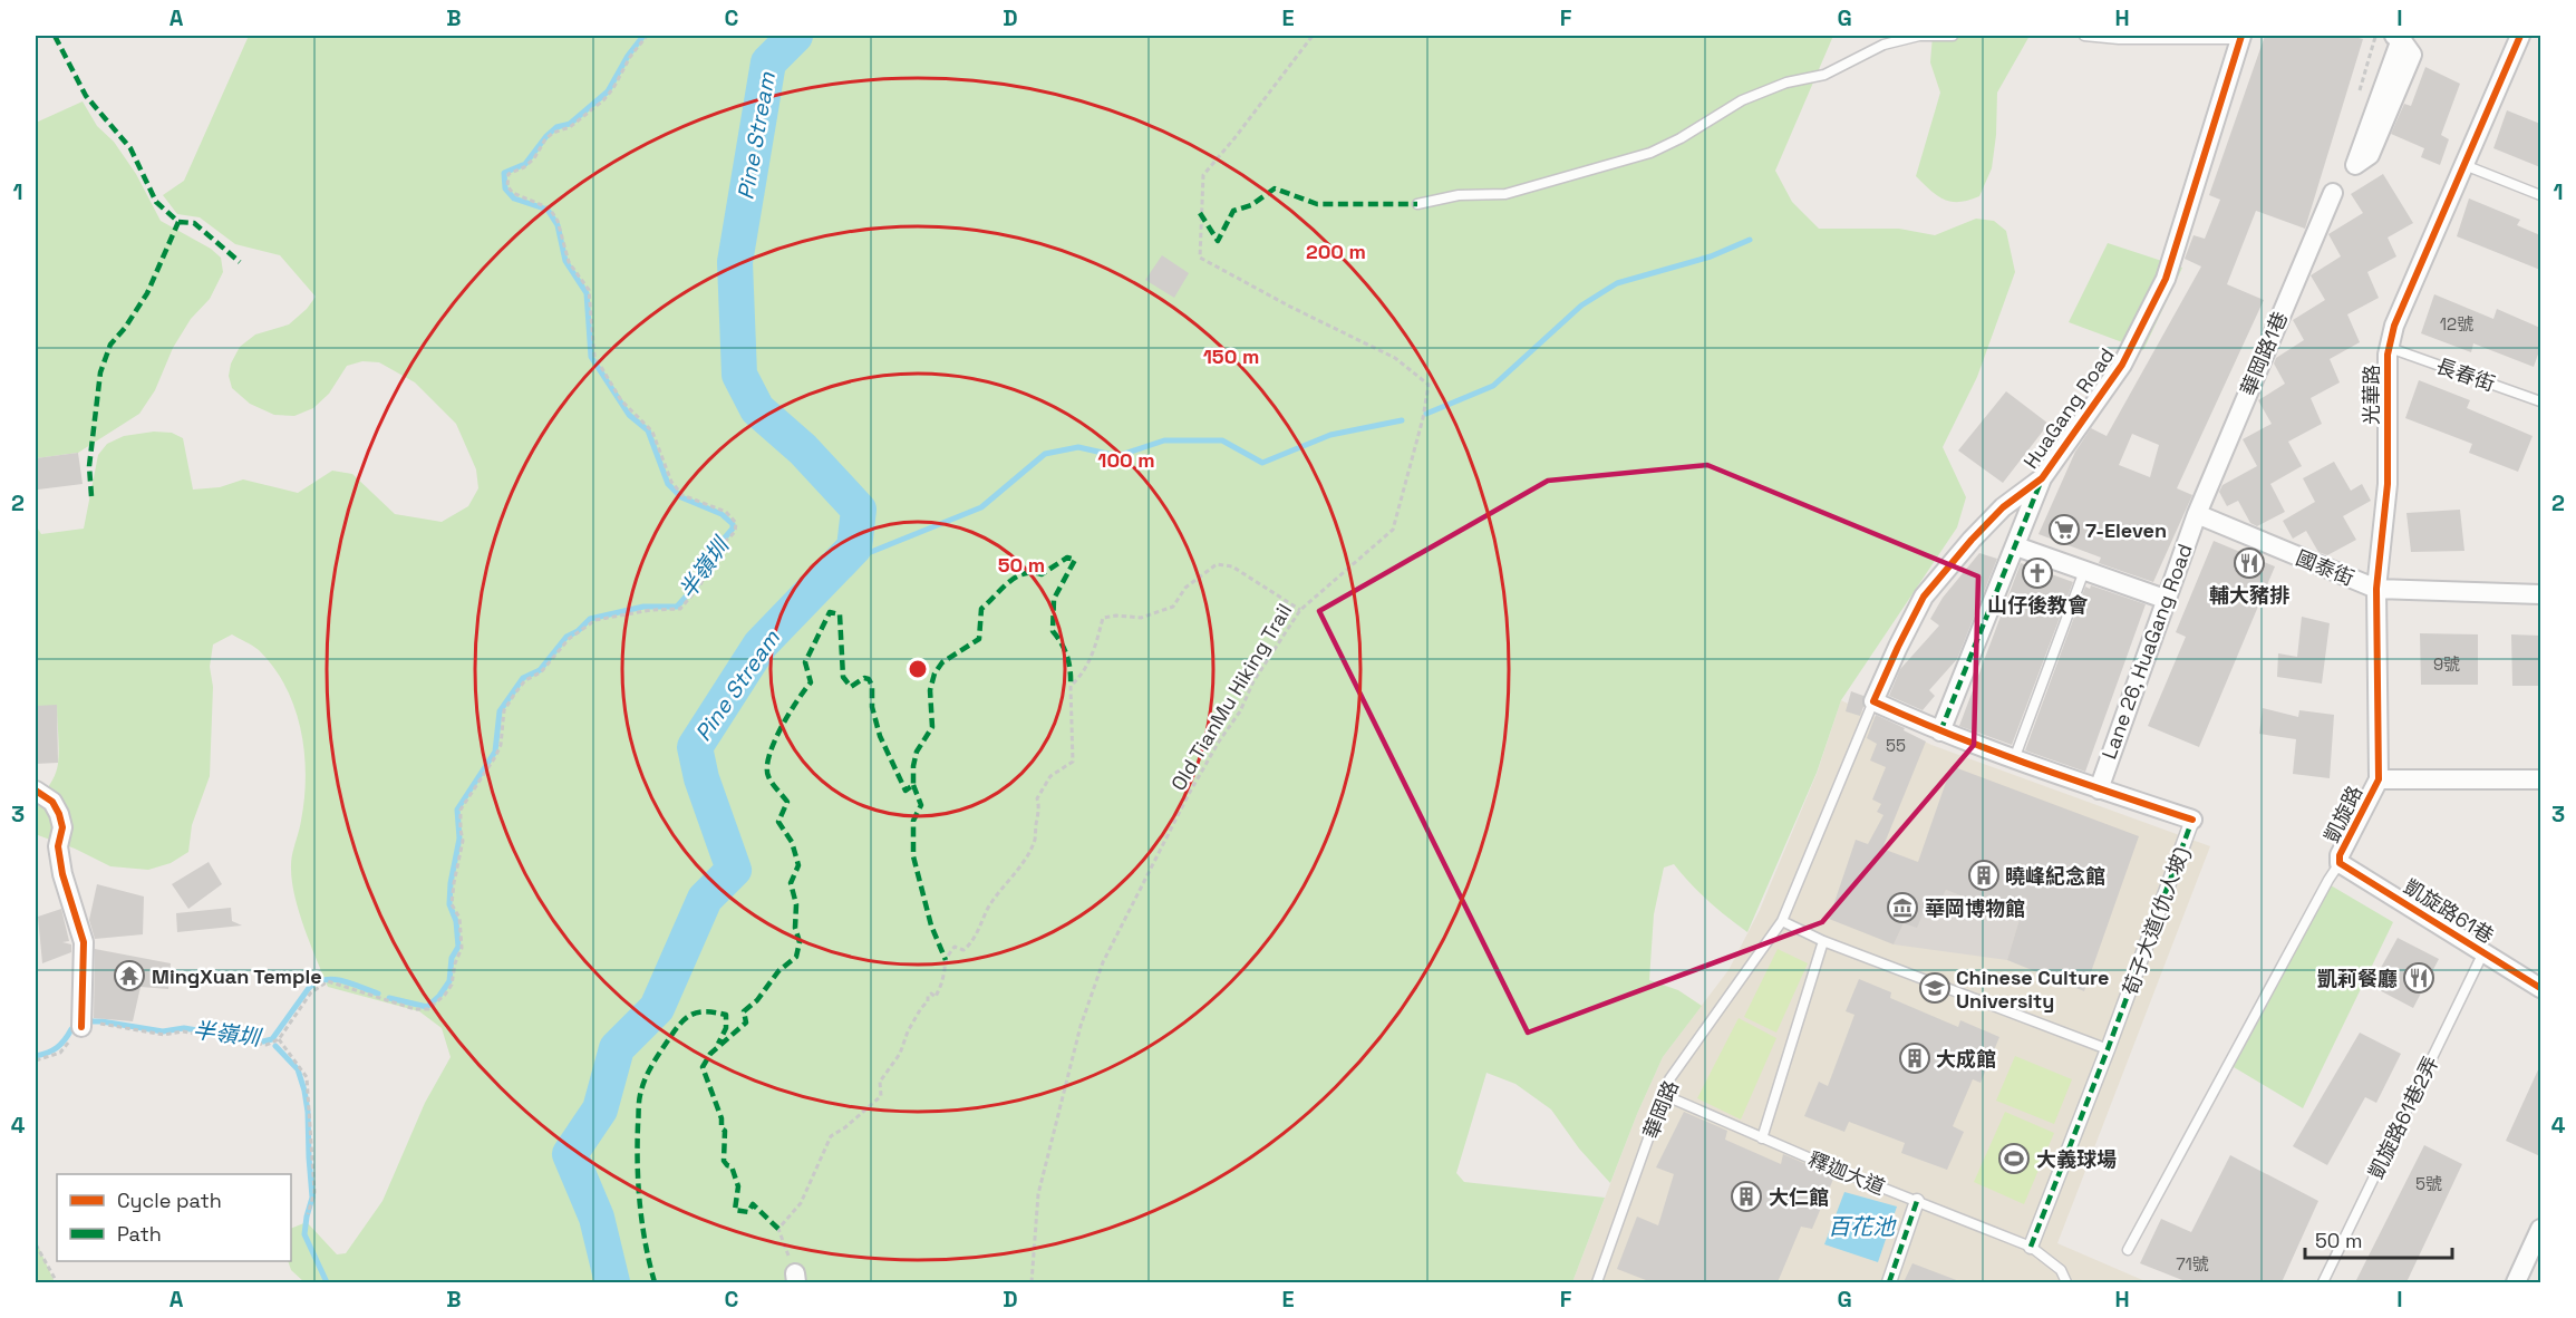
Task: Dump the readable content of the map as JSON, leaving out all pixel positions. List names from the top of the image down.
{
  "streets": {
    "street": [
      "華岡路1巷",
      "光華路",
      "HuaGang Road",
      "國泰街",
      "Lane 26, HuaGang Road",
      "凱旋路",
      "凱旋路61巷",
      "荀子大道(仇人坡)"
    ],
    "lane": [
      "長春街",
      "華岡路",
      "凱旋路61巷2弄",
      "釋迦大道"
    ],
    "path": ["Old TianMu Hiking Trail"]
  },
  "crossings": [
    ["華岡路1巷", "國泰街"],
    ["華岡路1巷", "Lane 26, HuaGang Road"],
    ["長春街", "光華路"],
    ["光華路", "國泰街"],
    ["光華路", "凱旋路"],
    ["HuaGang Road", "華岡路"],
    ["國泰街", "Lane 26, HuaGang Road"],
    ["凱旋路", "凱旋路61巷"],
    ["凱旋路61巷", "凱旋路61巷2弄"],
    ["荀子大道(仇人坡)", "釋迦大道"],
    ["華岡路", "釋迦大道"]
  ],
  "water": ["Pine Stream", "半嶺圳", "百花池"],
  "places": {
    "supermarket": ["7-Eleven"],
    "restaurant": ["輔大豬排", "凱莉餐廳"],
    "church": ["山仔後教會"],
    "building": ["曉峰紀念館", "大成館", "大仁館"],
    "museum": ["華岡博物館"],
    "temple": ["MingXuan Temple"],
    "school or university": ["Chinese Culture University"],
    "sports": ["大義球場"]
  },
  "house_numbers": [
    "12號",
    "9號",
    "55",
    "5號",
    "71號"
  ],
  "legend": ["Cycle path", "Path"],
  "scale_bar": "50 m",
  "grid": {
    "columns": [
      "A",
      "B",
      "C",
      "D",
      "E",
      "F",
      "G",
      "H",
      "I"
    ],
    "rows": [
      "1",
      "2",
      "3",
      "4"
    ]
  },
  "rings": [
    "200 m",
    "150 m",
    "100 m",
    "50 m"
  ]
}
